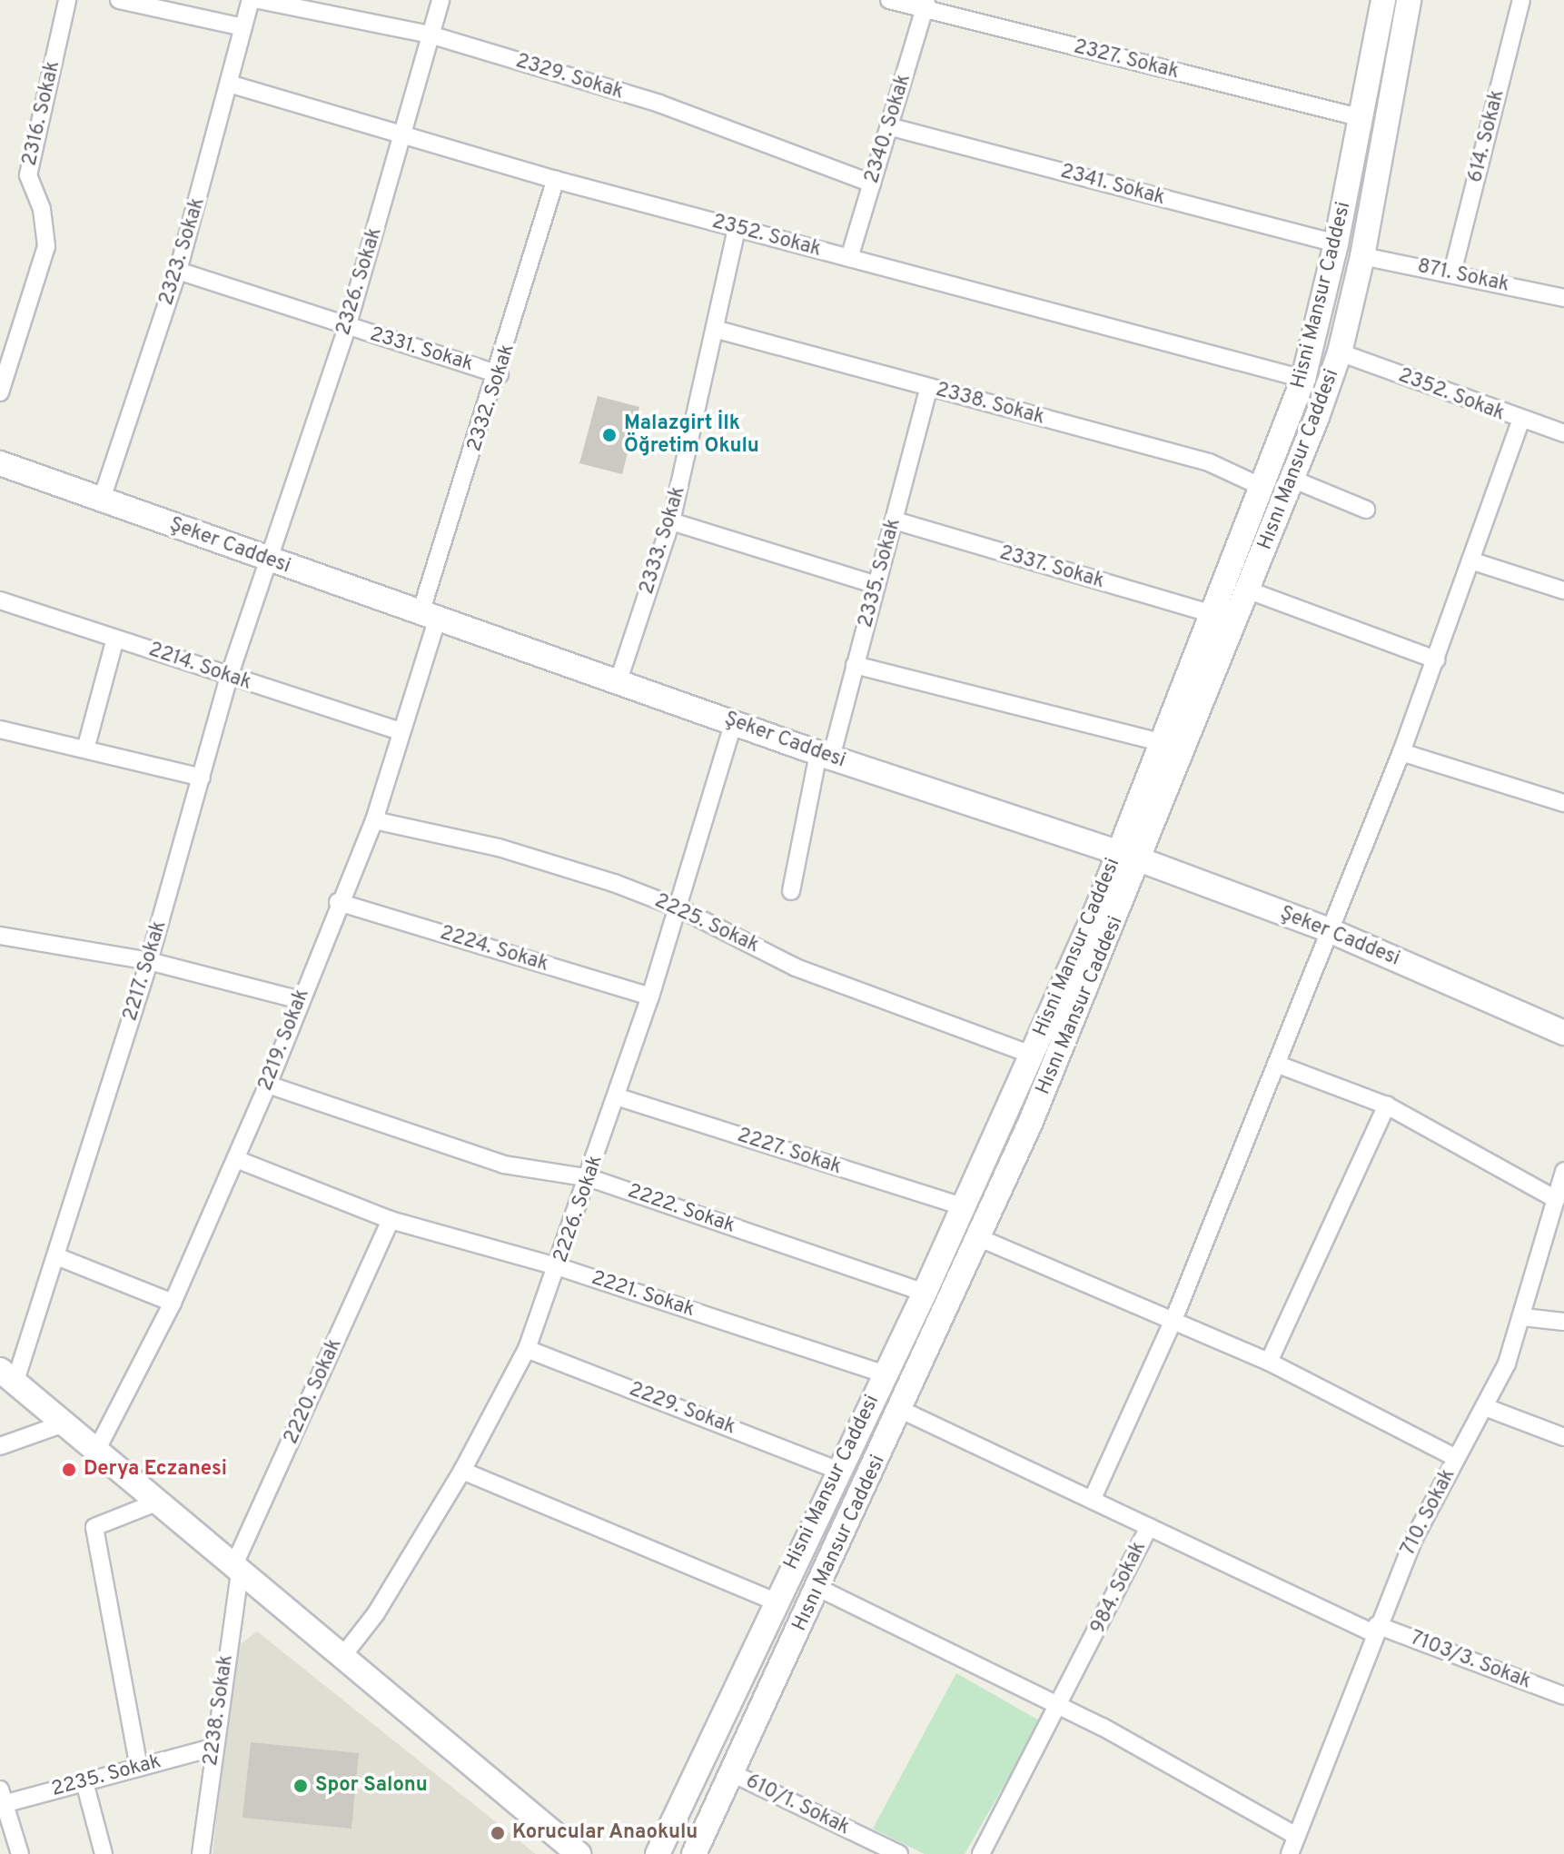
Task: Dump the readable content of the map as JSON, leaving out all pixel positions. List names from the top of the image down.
{
  "streets": {
    "main road": ["Hisni Mansur Caddesi", "Hısnı Mansur Caddesi", "Şeker Caddesi"],
    "street": [
      "2327. Sokak",
      "2329. Sokak",
      "2316. Sokak",
      "2340. Sokak",
      "614. Sokak",
      "2341. Sokak",
      "2352. Sokak",
      "2323. Sokak",
      "871. Sokak",
      "2326. Sokak",
      "2331. Sokak",
      "2332. Sokak",
      "2338. Sokak",
      "2333. Sokak",
      "2337. Sokak",
      "2335. Sokak",
      "2214. Sokak",
      "2225. Sokak",
      "2224. Sokak",
      "2217. Sokak",
      "2219. Sokak",
      "2227. Sokak",
      "2226. Sokak",
      "2222. Sokak",
      "2221. Sokak",
      "2220. Sokak",
      "2229. Sokak",
      "710. Sokak",
      "984. Sokak",
      "7103/3. Sokak",
      "2238. Sokak",
      "2235. Sokak",
      "610/1. Sokak"
    ]
  },
  "crossings": [
    ["2327. Sokak", "2340. Sokak"],
    ["2327. Sokak", "Hisni Mansur Caddesi"],
    ["2329. Sokak", "2340. Sokak"],
    ["2329. Sokak", "2326. Sokak"],
    ["2340. Sokak", "2341. Sokak"],
    ["2340. Sokak", "2352. Sokak"],
    ["614. Sokak", "871. Sokak"],
    ["2341. Sokak", "Hisni Mansur Caddesi"],
    ["2352. Sokak", "2323. Sokak"],
    ["2352. Sokak", "2326. Sokak"],
    ["2352. Sokak", "Hisni Mansur Caddesi"],
    ["2352. Sokak", "2332. Sokak"],
    ["2352. Sokak", "Hısnı Mansur Caddesi"],
    ["2352. Sokak", "2333. Sokak"],
    ["2323. Sokak", "2331. Sokak"],
    ["2323. Sokak", "Şeker Caddesi"],
    ["871. Sokak", "Hısnı Mansur Caddesi"],
    ["2326. Sokak", "2331. Sokak"],
    ["2326. Sokak", "Şeker Caddesi"],
    ["2326. Sokak", "2217. Sokak"],
    ["Hisni Mansur Caddesi", "2338. Sokak"],
    ["Hisni Mansur Caddesi", "Hısnı Mansur Caddesi"],
    ["Hisni Mansur Caddesi", "Şeker Caddesi"],
    ["Hisni Mansur Caddesi", "2337. Sokak"],
    ["Hisni Mansur Caddesi", "2225. Sokak"],
    ["Hisni Mansur Caddesi", "2227. Sokak"],
    ["Hisni Mansur Caddesi", "2222. Sokak"],
    ["Hisni Mansur Caddesi", "2221. Sokak"],
    ["Hisni Mansur Caddesi", "2229. Sokak"],
    ["2331. Sokak", "2332. Sokak"],
    ["2332. Sokak", "Şeker Caddesi"],
    ["2332. Sokak", "2219. Sokak"],
    ["2338. Sokak", "2333. Sokak"],
    ["2338. Sokak", "2335. Sokak"],
    ["Hısnı Mansur Caddesi", "Şeker Caddesi"],
    ["Hısnı Mansur Caddesi", "984. Sokak"],
    ["Hısnı Mansur Caddesi", "610/1. Sokak"],
    ["2333. Sokak", "Şeker Caddesi"],
    ["Şeker Caddesi", "2335. Sokak"],
    ["Şeker Caddesi", "2217. Sokak"],
    ["Şeker Caddesi", "2219. Sokak"],
    ["Şeker Caddesi", "2226. Sokak"],
    ["2337. Sokak", "2335. Sokak"],
    ["2214. Sokak", "2217. Sokak"],
    ["2214. Sokak", "2219. Sokak"],
    ["2225. Sokak", "2219. Sokak"],
    ["2225. Sokak", "2226. Sokak"],
    ["2224. Sokak", "2219. Sokak"],
    ["2224. Sokak", "2226. Sokak"],
    ["2219. Sokak", "2222. Sokak"],
    ["2219. Sokak", "2221. Sokak"],
    ["2227. Sokak", "2226. Sokak"],
    ["2226. Sokak", "2222. Sokak"],
    ["2226. Sokak", "2221. Sokak"],
    ["2226. Sokak", "2229. Sokak"],
    ["2221. Sokak", "2220. Sokak"],
    ["2220. Sokak", "2238. Sokak"],
    ["710. Sokak", "7103/3. Sokak"],
    ["984. Sokak", "7103/3. Sokak"],
    ["2238. Sokak", "2235. Sokak"]
  ],
  "places": [
    "Malazgirt İlk Öğretim Okulu",
    "Derya Eczanesi",
    "Spor Salonu",
    "Korucular Anaokulu"
  ]
}
